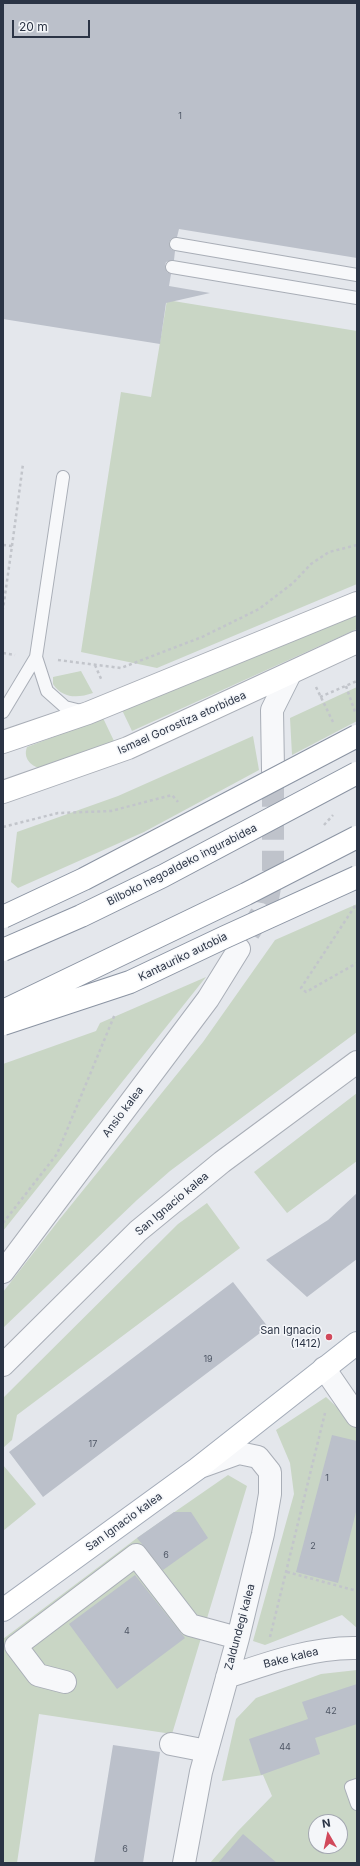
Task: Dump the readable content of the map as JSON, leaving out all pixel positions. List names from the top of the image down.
{
  "streets": {
    "main road": [
      "Ismael Gorostiza etorbidea",
      "Bilboko hegoaldeko ingurabidea",
      "Kantauriko autobia",
      "San Ignacio kalea"
    ],
    "street": ["Ansio kalea", "Zaldundegi kalea", "Bake kalea"]
  },
  "crossings": [
    ["San Ignacio kalea", "Zaldundegi kalea"],
    ["Zaldundegi kalea", "Bake kalea"]
  ],
  "places": ["San Ignacio (1412)"],
  "house_numbers": [
    "1",
    "19",
    "17",
    "1",
    "2",
    "6",
    "4",
    "42",
    "44",
    "6"
  ],
  "scale_bar": "20 m",
  "north": "top"
}
